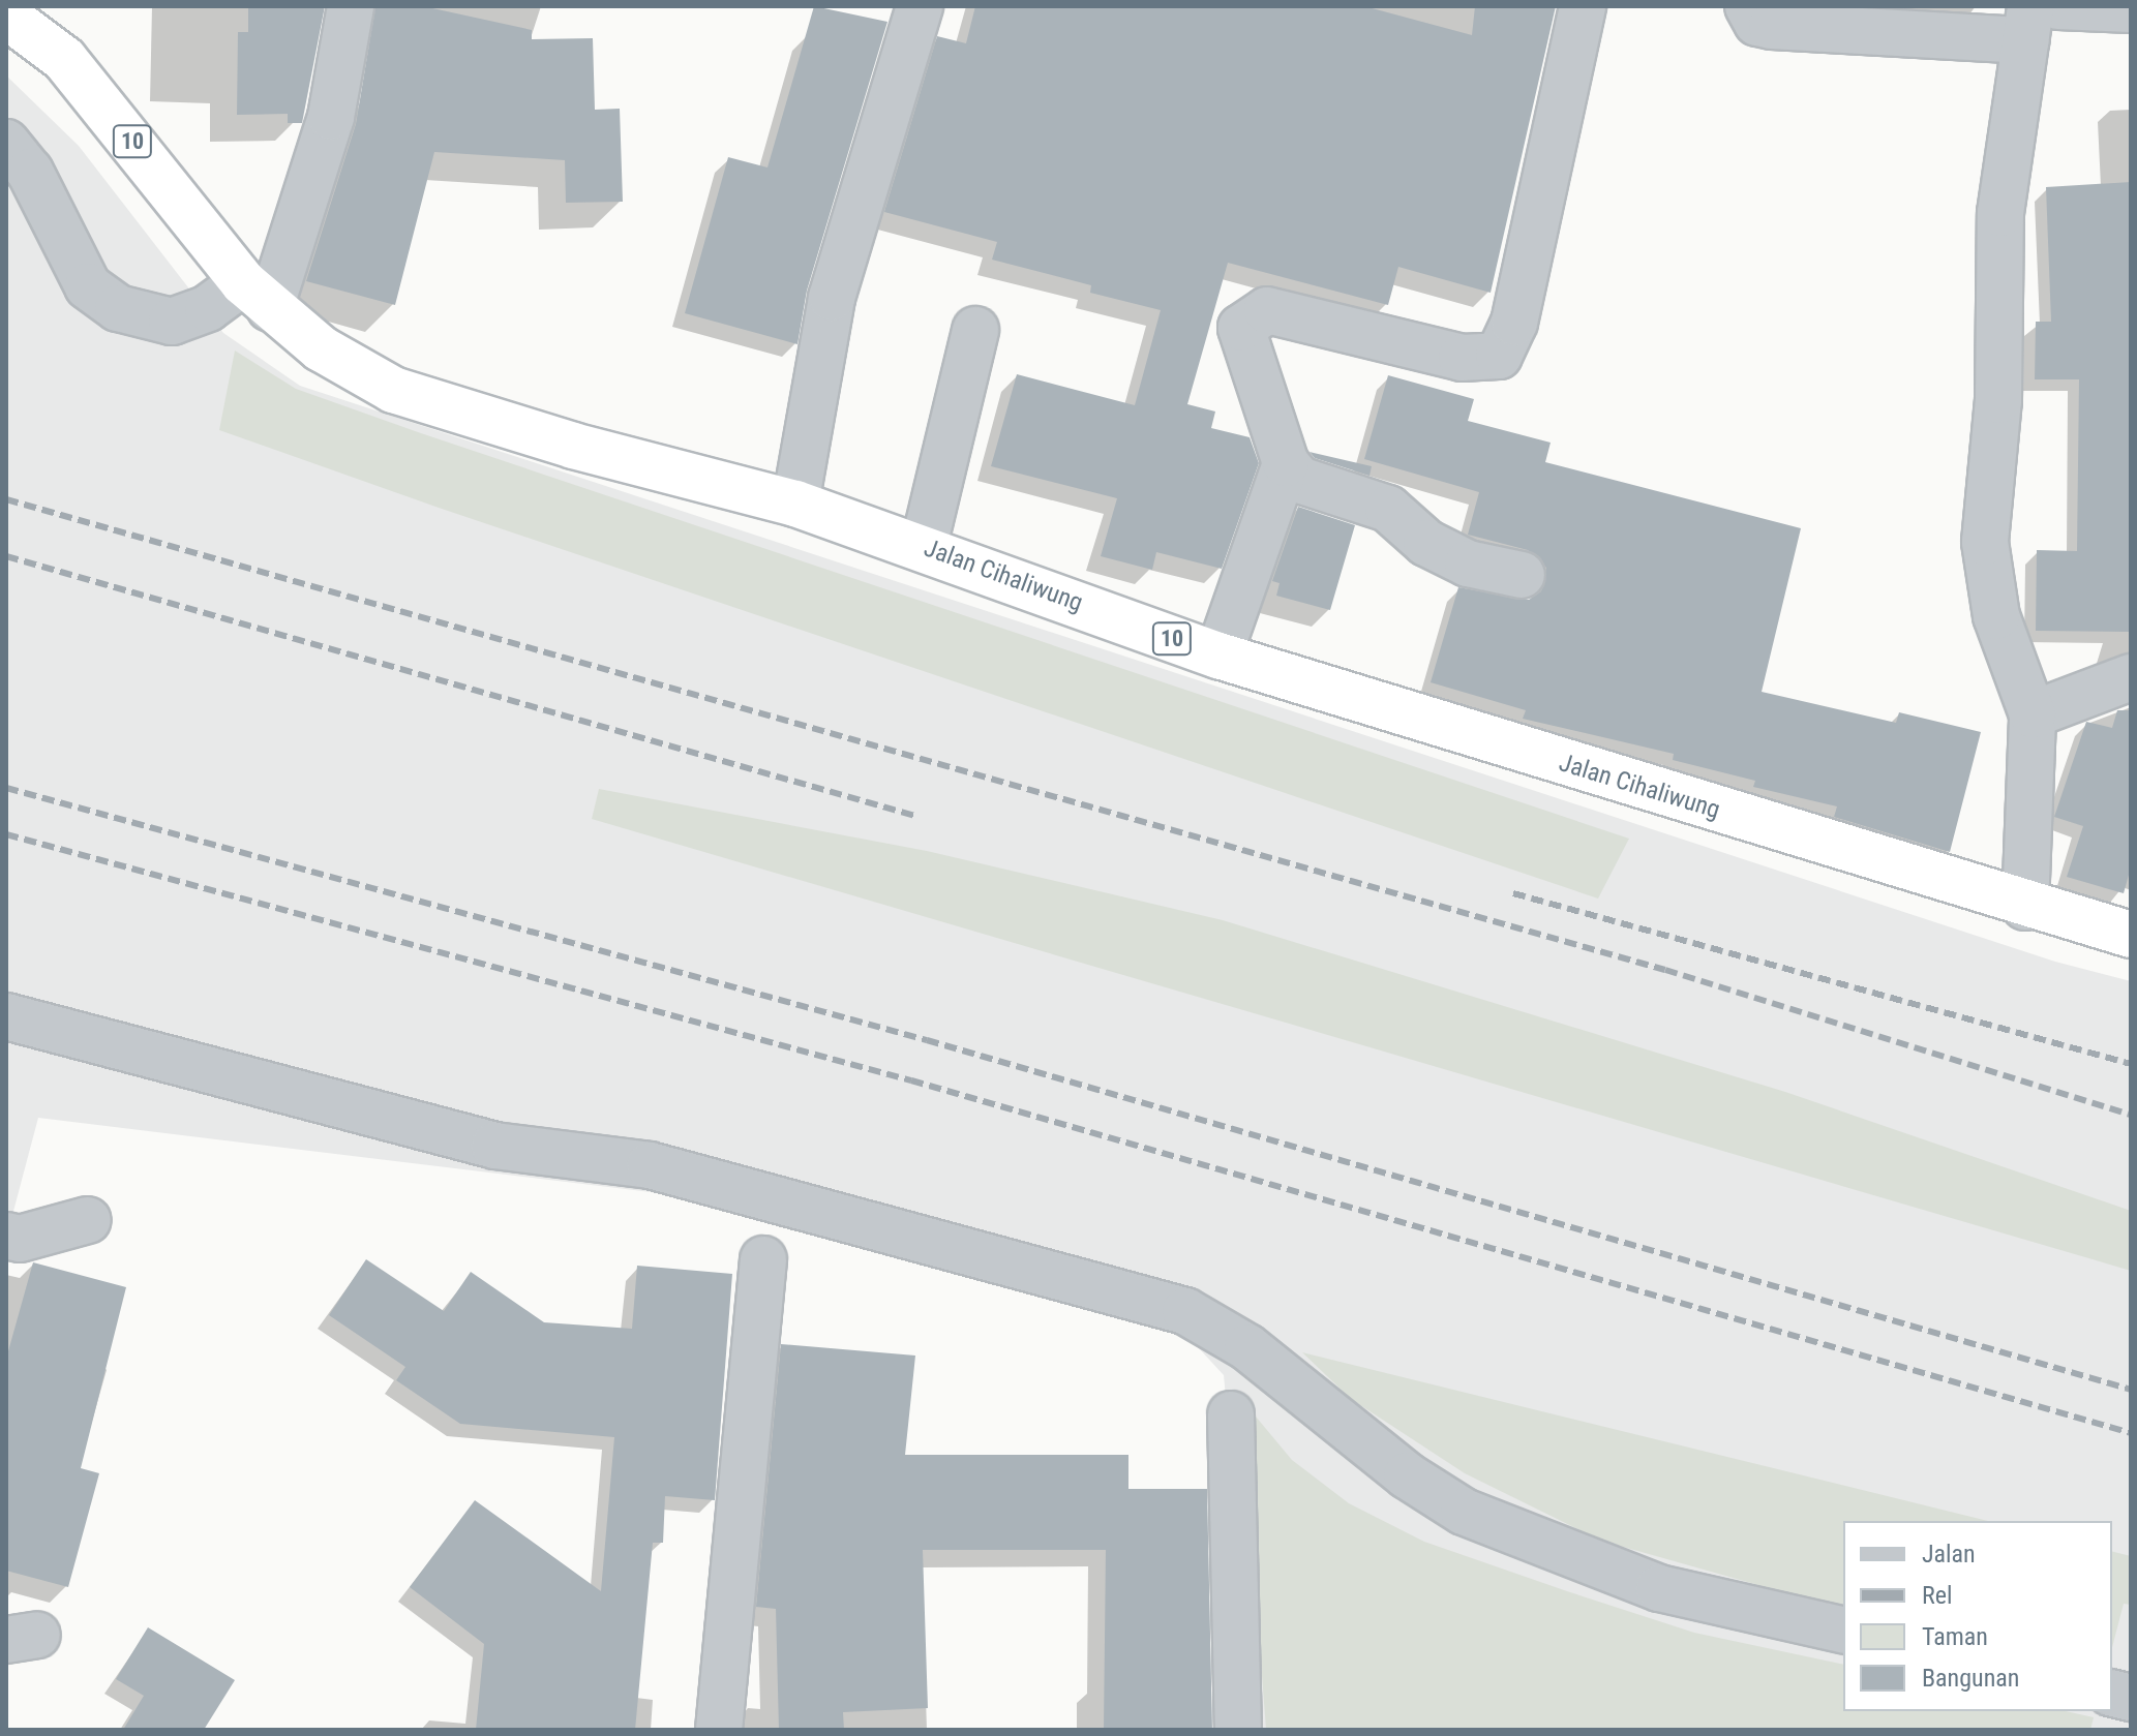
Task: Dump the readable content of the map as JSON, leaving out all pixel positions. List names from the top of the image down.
{
  "streets": {
    "highway": ["10", "Jalan Cihaliwung"]
  },
  "legend": [
    "Jalan",
    "Rel",
    "Taman",
    "Bangunan"
  ]
}
